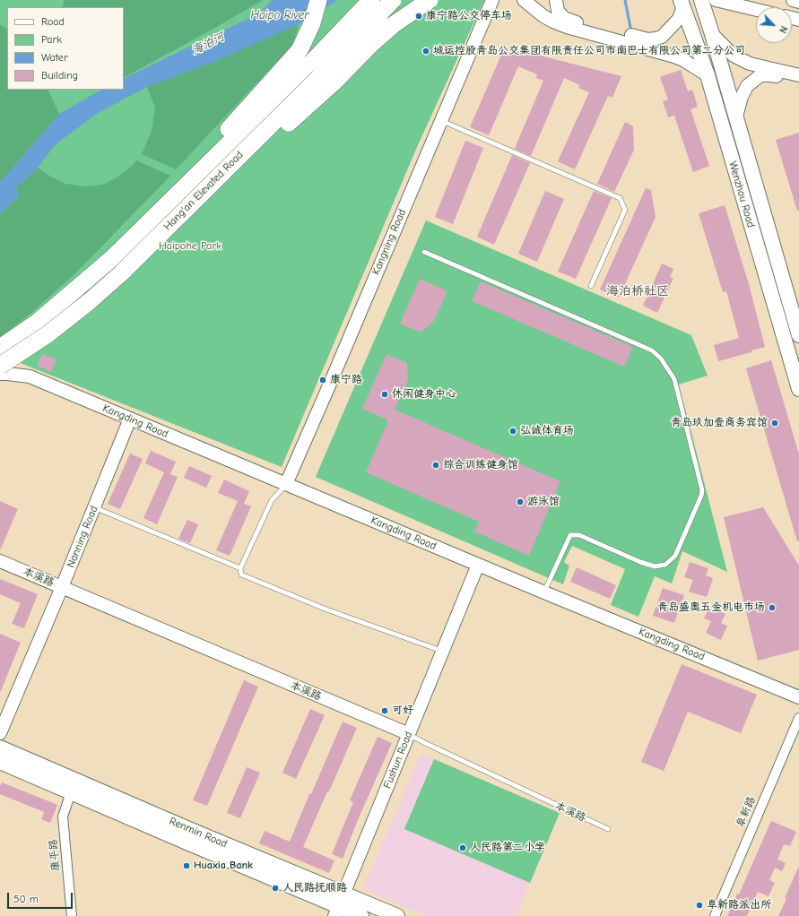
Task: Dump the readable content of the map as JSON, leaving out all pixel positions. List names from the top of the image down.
{
  "streets": {
    "highway": ["Hang'an Elevated Road"],
    "main road": ["Wenzhou Road", "Renmin Road"],
    "street": [
      "Kangning Road",
      "Kangding Road",
      "Nanning Road",
      "本溪路",
      "Fushun Road",
      "阜新路",
      "康平路"
    ]
  },
  "crossings": [
    ["Hang'an Elevated Road", "Kangding Road"],
    ["Kangning Road", "Kangding Road"],
    ["Kangding Road", "Nanning Road"],
    ["Kangding Road", "Fushun Road"],
    ["Nanning Road", "本溪路"],
    ["本溪路", "Fushun Road"],
    ["Fushun Road", "Renmin Road"],
    ["Renmin Road", "康平路"]
  ],
  "districts": ["海泊桥社区"],
  "water": ["Haipo River", "海泊河"],
  "parks": ["Haipohe Park"],
  "places": [
    "康宁路公交停车场",
    "城运控股青岛公交集团有限责任公司市南巴士有限公司第二分公司",
    "康宁路",
    "休闲健身中心",
    "青岛玖加壹商务宾馆",
    "弘诚体育场",
    "综合训练健身馆",
    "游泳馆",
    "青岛盛奥五金机电市场",
    "可好",
    "人民路第二小学",
    "Huaxia Bank",
    "人民路抚顺路",
    "阜新路派出所"
  ],
  "legend": [
    "Road",
    "Park",
    "Water",
    "Building"
  ],
  "scale_bar": "50 m",
  "north": "bottom right"
}
